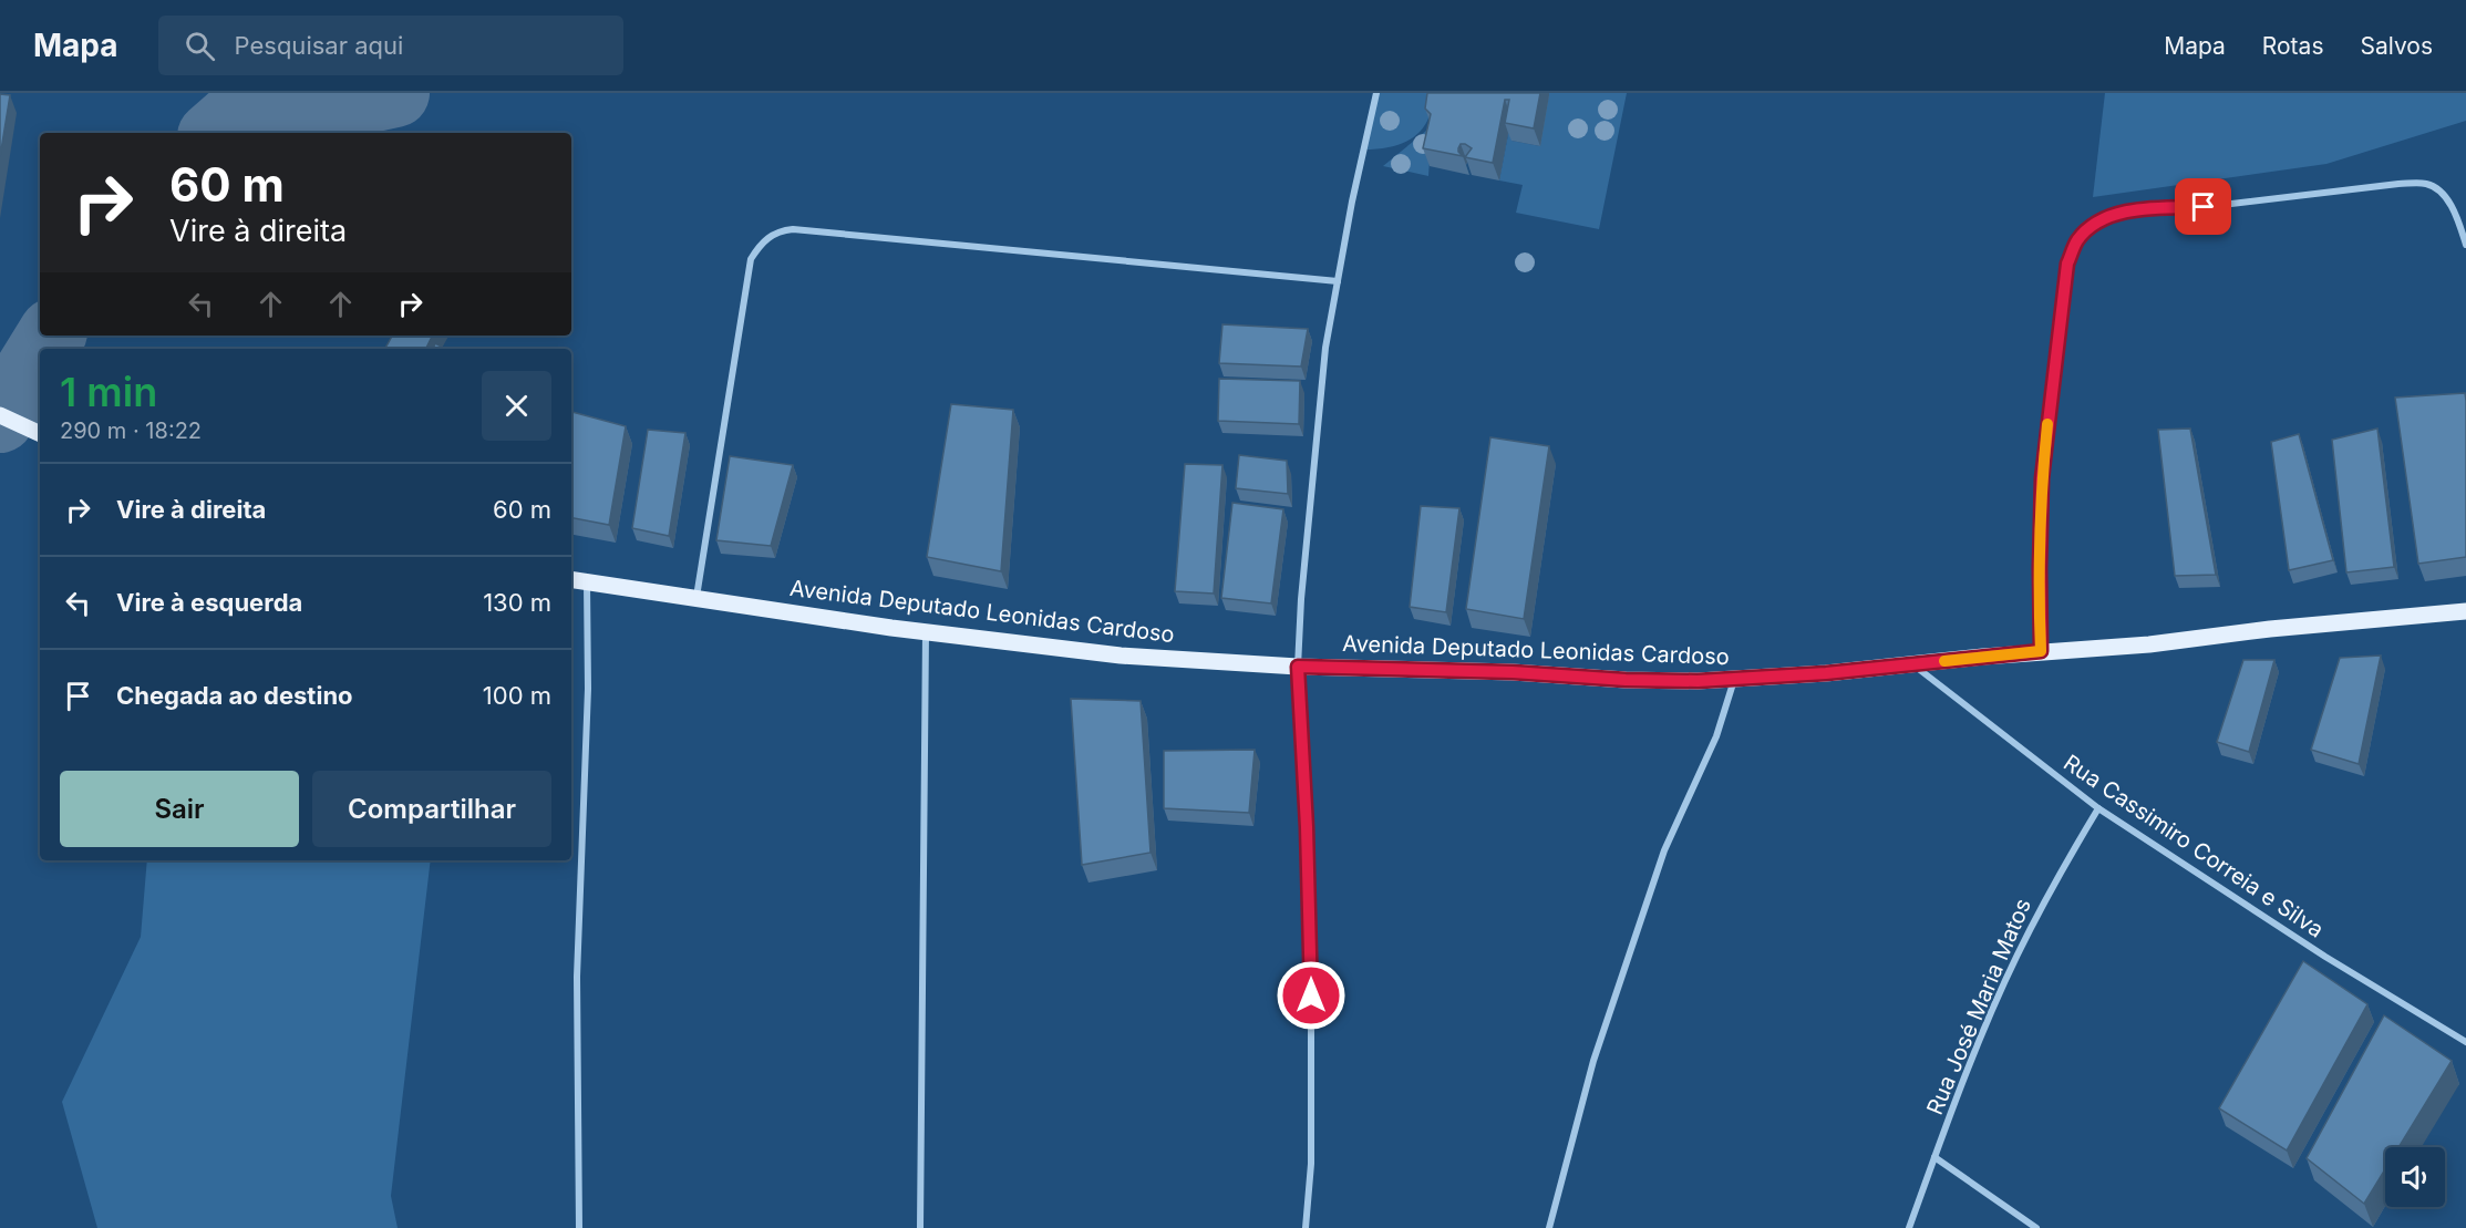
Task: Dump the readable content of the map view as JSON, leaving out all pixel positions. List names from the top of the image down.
{
  "streets": {
    "main road": ["Avenida Deputado Leonidas Cardoso"],
    "street": ["Rua Cassimiro Correia e Silva", "Rua José Maria Matos"]
  },
  "crossings": [
    ["Avenida Deputado Leonidas Cardoso", "Rua Cassimiro Correia e Silva"],
    ["Rua Cassimiro Correia e Silva", "Rua José Maria Matos"]
  ],
  "page": {
    "header": "Mapa",
    "search": "Pesquisar aqui",
    "nav": ["Mapa", "Rotas", "Salvos"],
    "turn": ["60 m", "Vire à direita"],
    "heading": ["1 min", "290 m · 18:22"],
    "list": [
      {
        "name": "Vire à direita",
        "value": "60 m"
      },
      {
        "name": "Vire à esquerda",
        "value": "130 m"
      },
      {
        "name": "Chegada ao destino",
        "value": "100 m"
      }
    ],
    "buttons": ["Sair", "Compartilhar"]
  }
}
